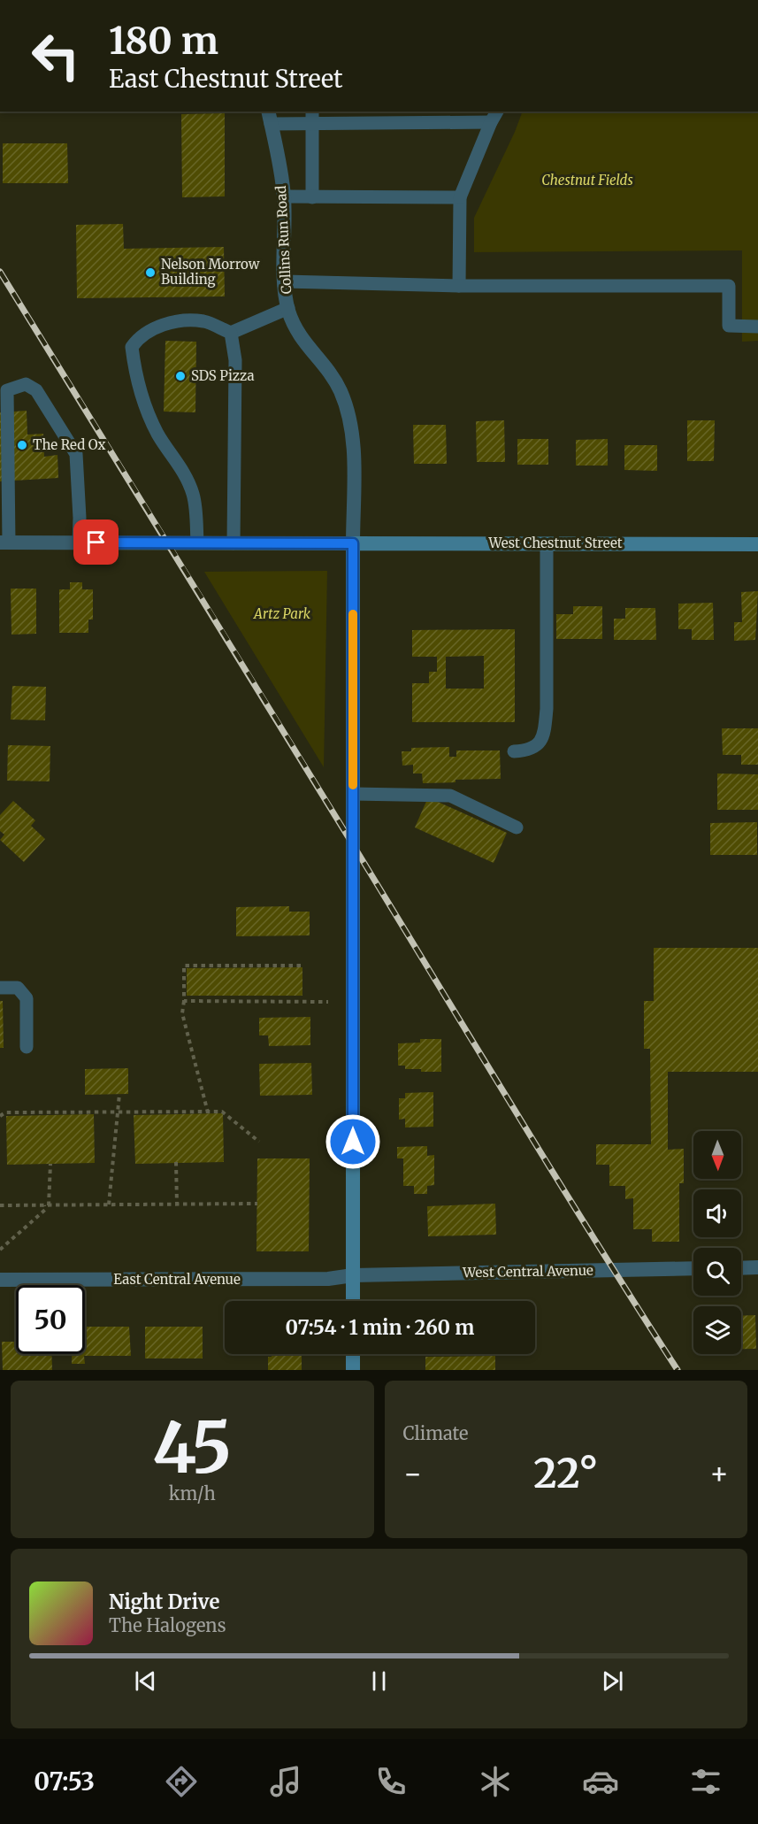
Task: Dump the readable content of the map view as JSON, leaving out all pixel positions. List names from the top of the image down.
{
  "streets": {
    "main road": ["West Chestnut Street"],
    "street": ["Collins Run Road", "West Central Avenue", "East Central Avenue"]
  },
  "crossings": [
    ["Collins Run Road", "West Chestnut Street"],
    ["West Central Avenue", "East Central Avenue"]
  ],
  "parks": ["Chestnut Fields", "Artz Park"],
  "places": ["Nelson Morrow Building", "SDS Pizza", "The Red Ox"],
  "north": "bottom",
  "page": {
    "turn": ["180 m", "East Chestnut Street"],
    "limit": "50",
    "trip": "07:54 · 1 min · 260 m",
    "tile": [
      ["45", "km/h"],
      "Climate"
    ],
    "heat": ["−", "22°", "+"],
    "song": ["Night Drive", "The Halogens"],
    "tabs": "07:53"
  }
}
